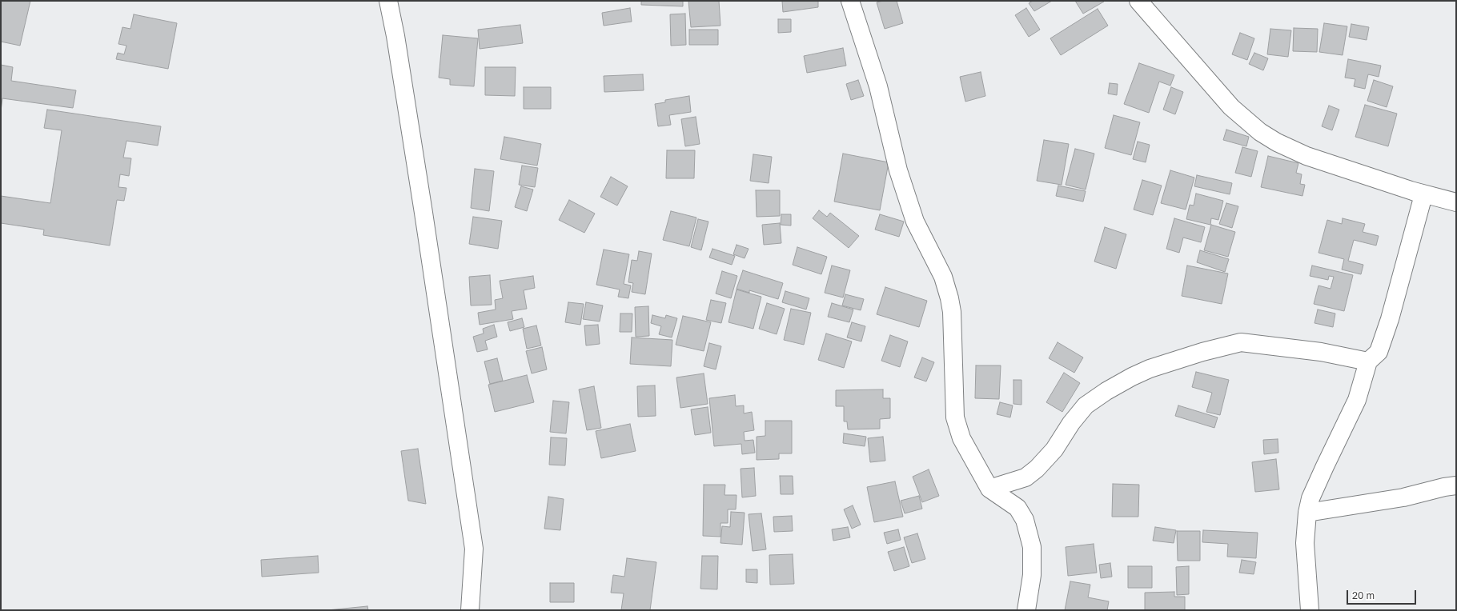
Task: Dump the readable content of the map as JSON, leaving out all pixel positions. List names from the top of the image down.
{
  "scale_bar": "20 m"
}
